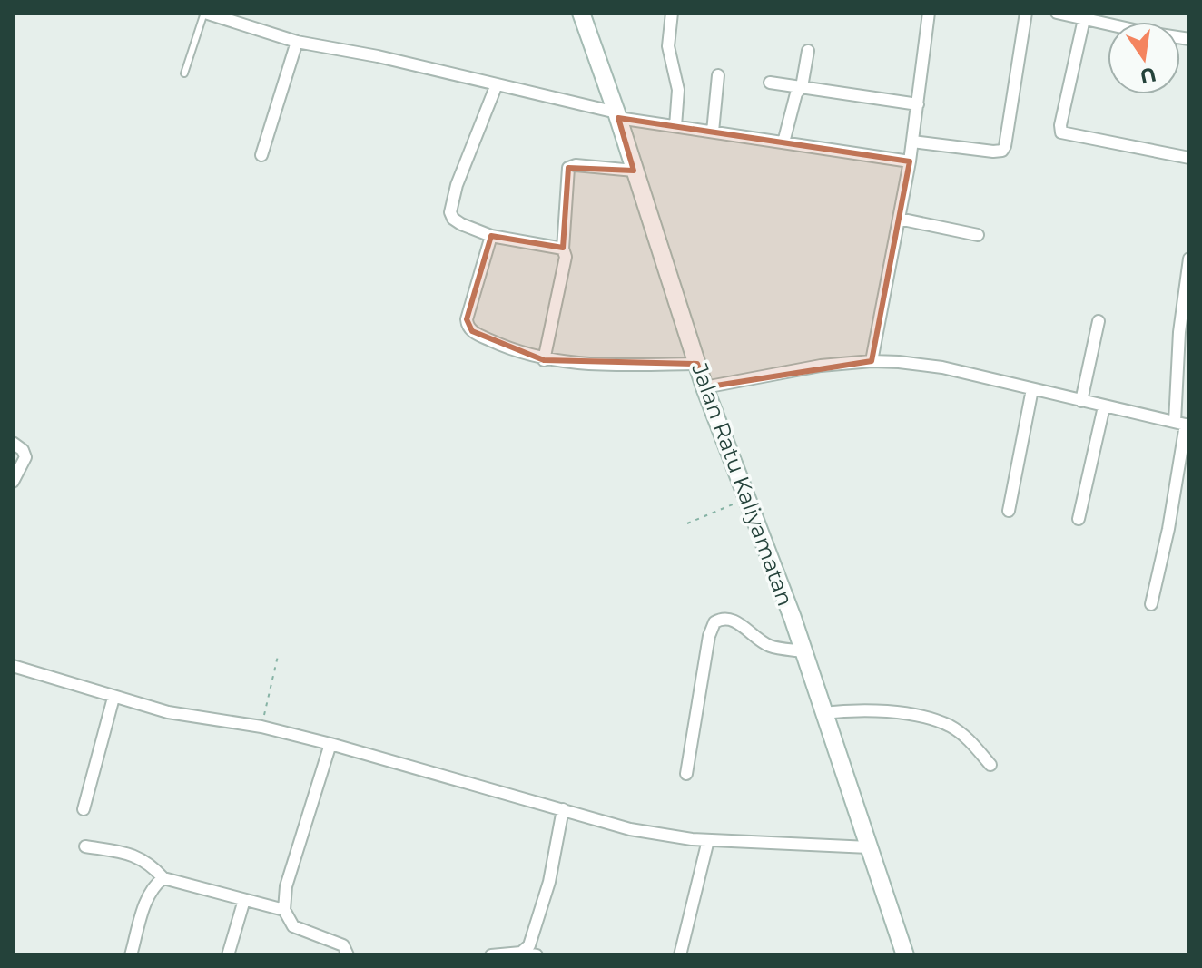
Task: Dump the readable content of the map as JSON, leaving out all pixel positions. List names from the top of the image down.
{
  "streets": {
    "main road": ["Jalan Ratu Kaliyamatan"]
  },
  "north": "bottom"
}
